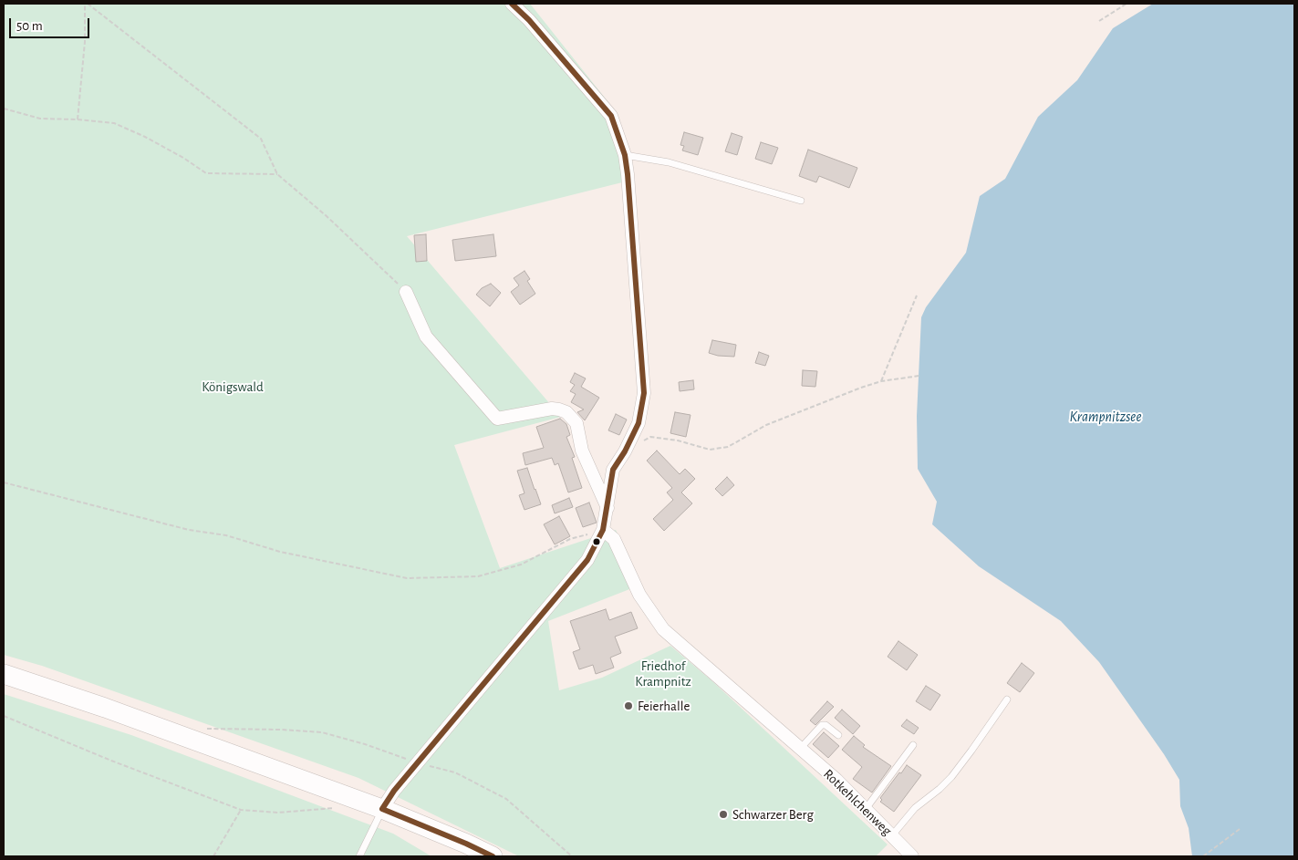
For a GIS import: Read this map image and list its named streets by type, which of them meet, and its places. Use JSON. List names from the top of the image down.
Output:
{
  "streets": {
    "street": ["Rotkehlchenweg"]
  },
  "water": ["Krampnitzsee"],
  "parks": ["Königswald", "Friedhof Krampnitz"],
  "places": ["Feierhalle", "Schwarzer Berg"],
  "scale_bar": "50 m"
}
